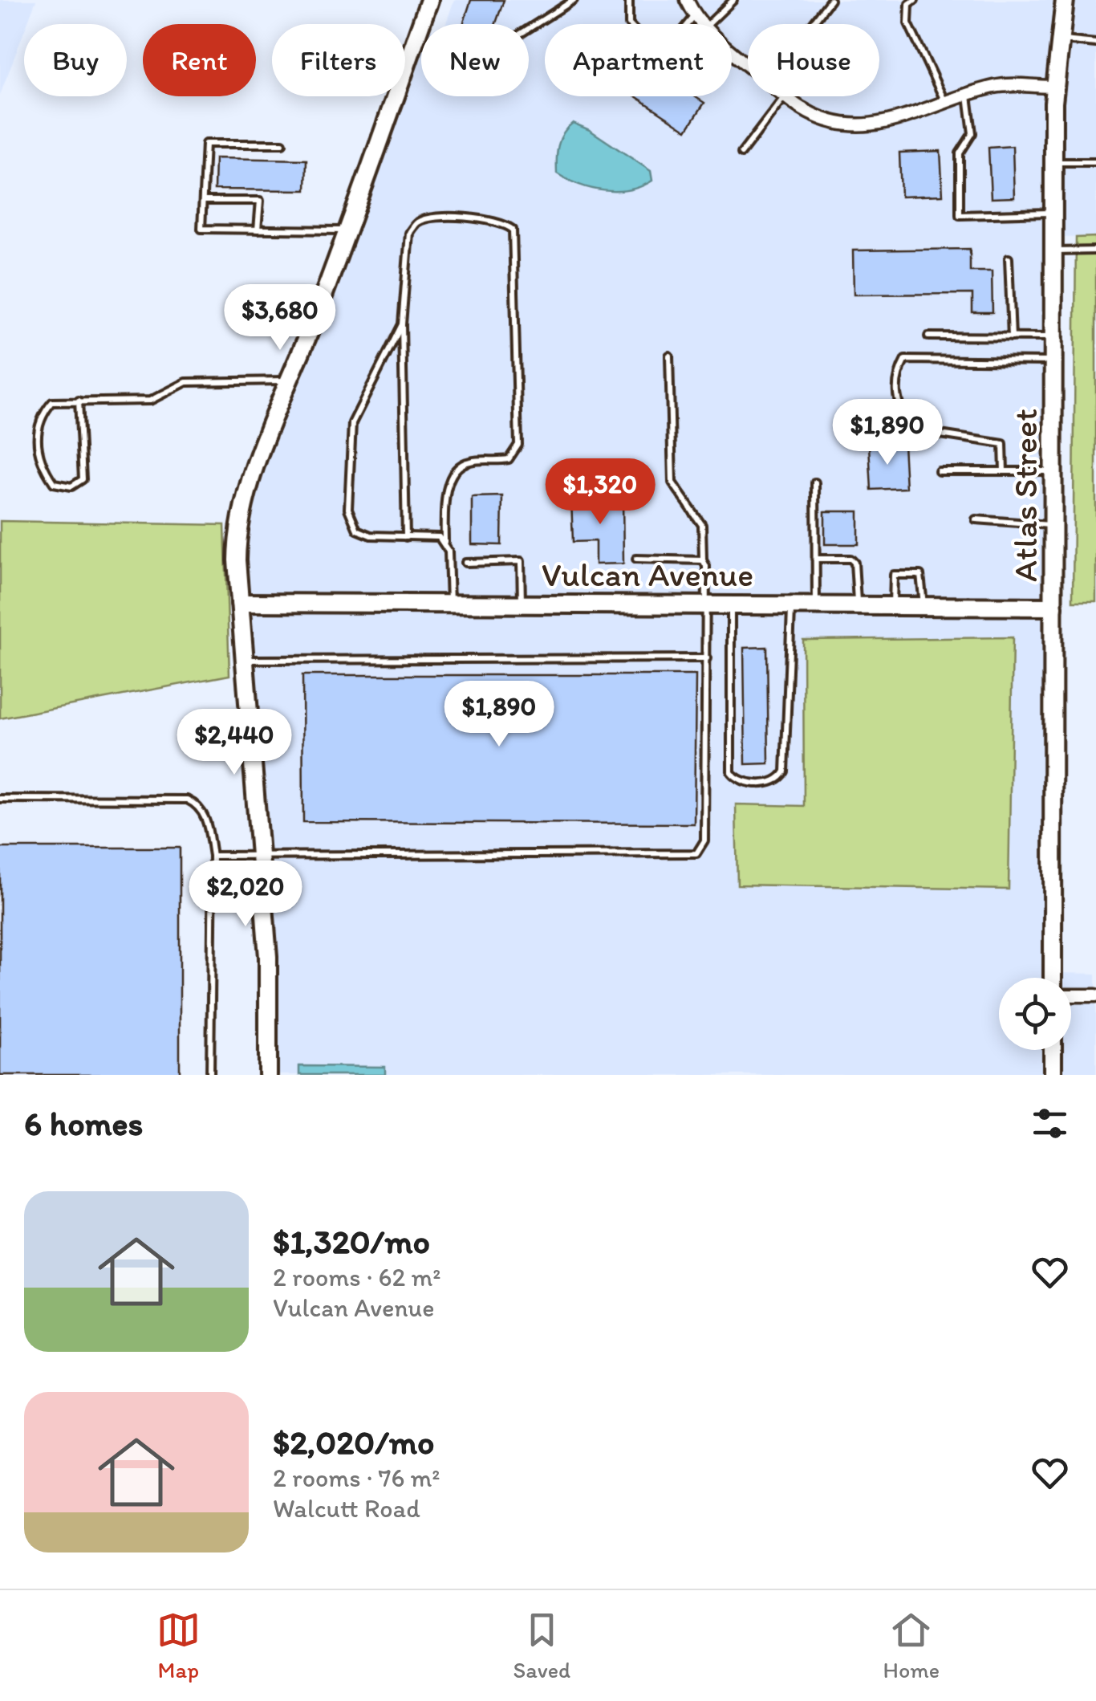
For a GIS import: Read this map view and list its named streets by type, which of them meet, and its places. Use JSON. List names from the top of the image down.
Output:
{
  "streets": {
    "street": ["Atlas Street", "Vulcan Avenue"]
  },
  "crossings": [
    ["Atlas Street", "Vulcan Avenue"]
  ],
  "page": {
    "chip": [
      "Buy",
      "Rent",
      "Filters",
      "New",
      "Apartment",
      "House"
    ],
    "price": [
      "$3,680",
      "$1,890",
      "$1,320",
      "$1,890",
      "$2,440",
      "$2,020"
    ],
    "heading": "6 homes",
    "list": [
      {
        "name": "$1,320/mo",
        "note": "2 rooms · 62 m² · Vulcan Avenue"
      },
      {
        "name": "$2,020/mo",
        "note": "2 rooms · 76 m² · Walcutt Road"
      }
    ],
    "tabs": ["Map", "Saved", "Home"]
  }
}
